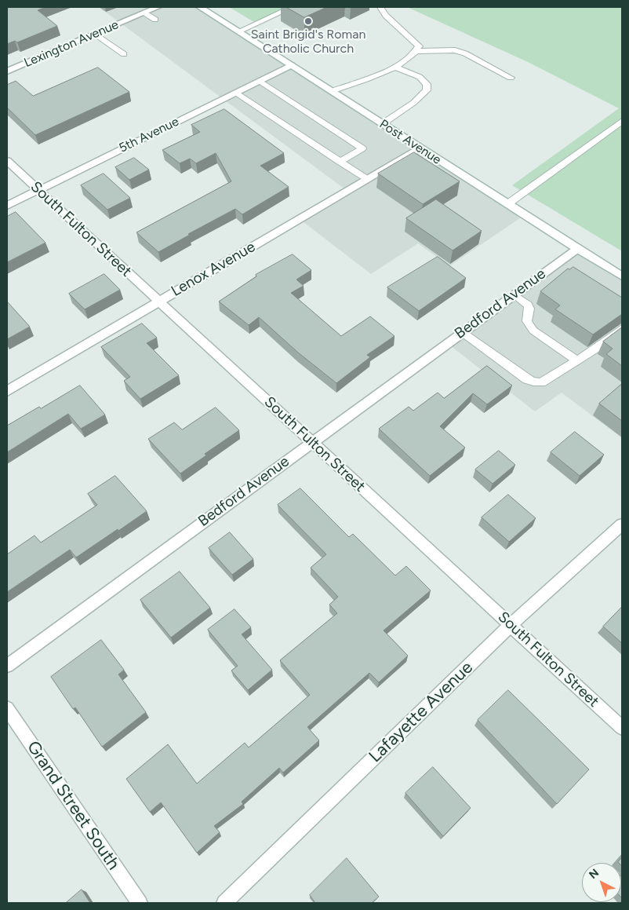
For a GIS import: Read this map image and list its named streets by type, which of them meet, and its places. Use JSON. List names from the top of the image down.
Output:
{
  "streets": {
    "street": [
      "Lexington Avenue",
      "5th Avenue",
      "Post Avenue",
      "South Fulton Street",
      "Lenox Avenue",
      "Bedford Avenue",
      "Lafayette Avenue",
      "Grand Street South"
    ]
  },
  "crossings": [
    ["5th Avenue", "Post Avenue"],
    ["5th Avenue", "South Fulton Street"],
    ["Post Avenue", "Lenox Avenue"],
    ["Post Avenue", "Bedford Avenue"],
    ["South Fulton Street", "Lenox Avenue"],
    ["South Fulton Street", "Bedford Avenue"],
    ["South Fulton Street", "Lafayette Avenue"]
  ],
  "places": ["Saint Brigid's Roman Catholic Church"],
  "north": "top left"
}
